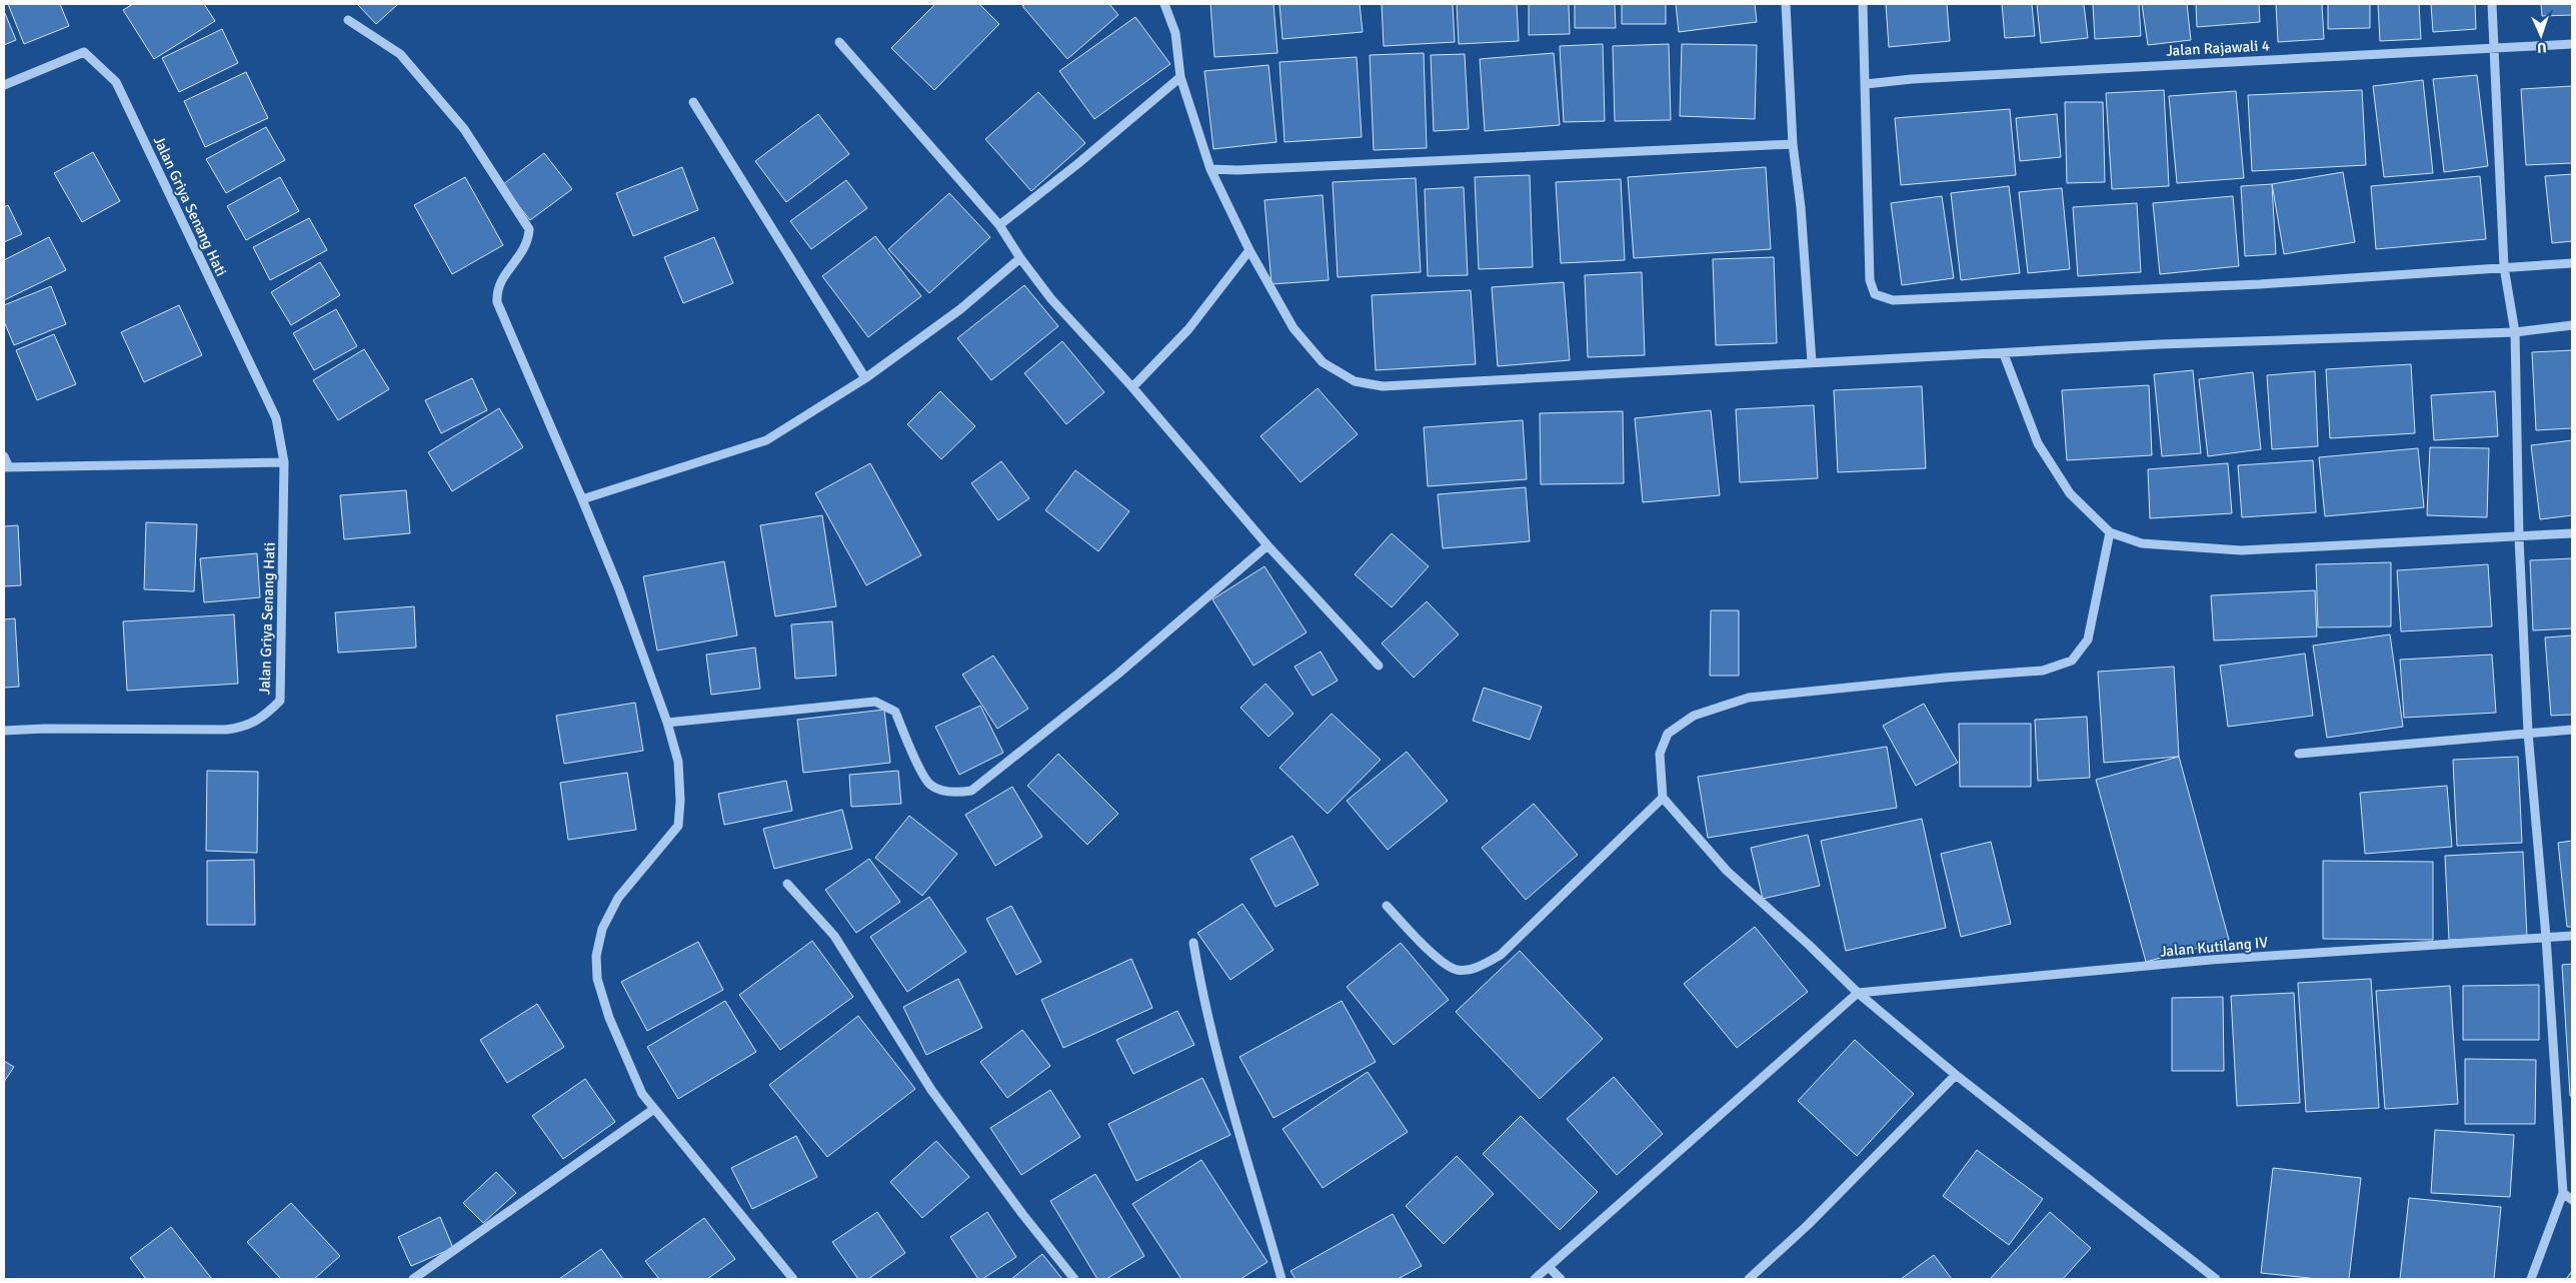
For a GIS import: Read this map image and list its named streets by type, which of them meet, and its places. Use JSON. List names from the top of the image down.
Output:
{
  "streets": {
    "street": ["Jalan Rajawali 4", "Jalan Griya Senang Hati", "Jalan Kutilang IV"]
  },
  "north": "bottom"
}
